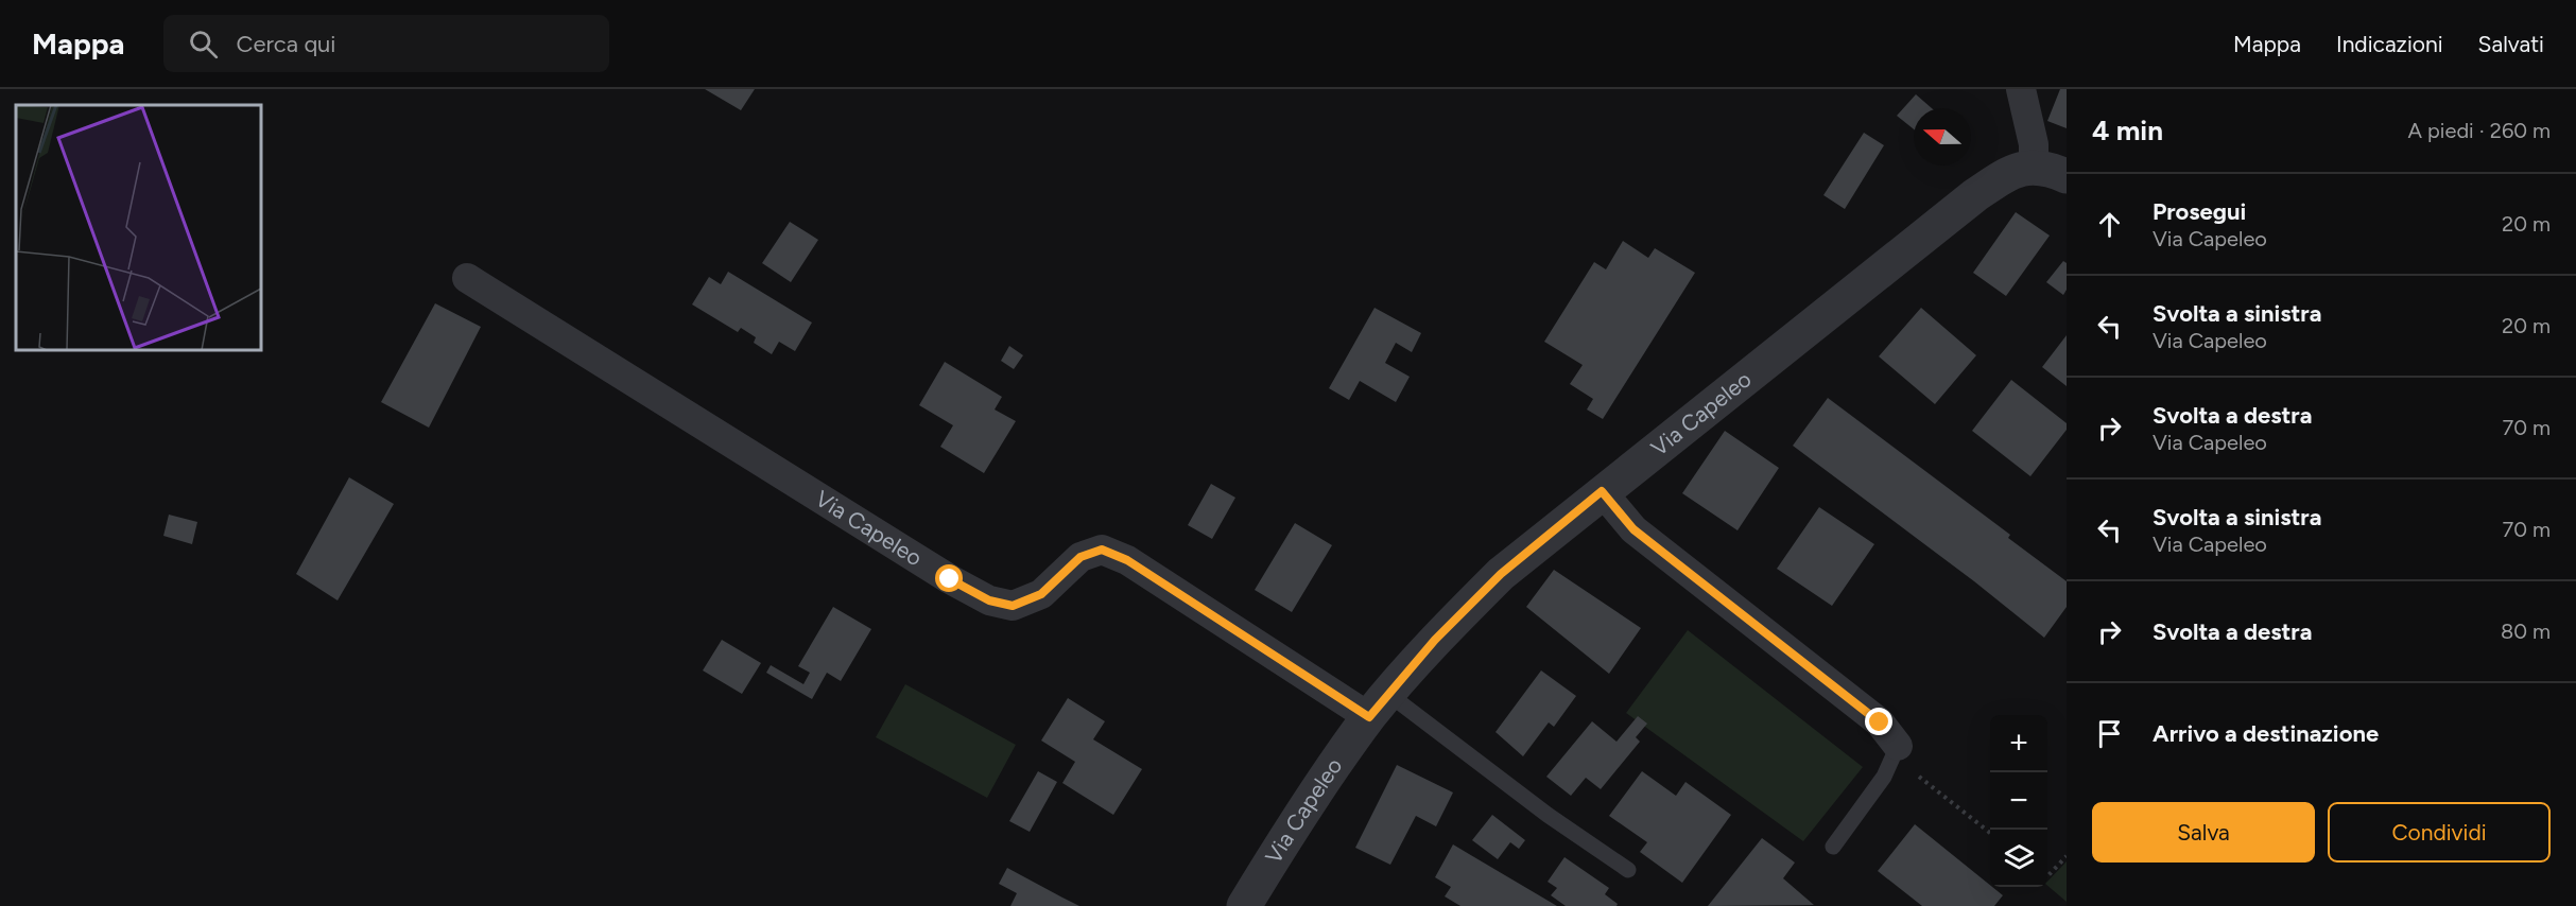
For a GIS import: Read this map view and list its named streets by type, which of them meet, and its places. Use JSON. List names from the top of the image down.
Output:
{
  "streets": {
    "street": ["Via Capeleo"]
  },
  "north": "left",
  "page": {
    "header": "Mappa",
    "search": "Cerca qui",
    "nav": ["Mappa", "Indicazioni", "Salvati"],
    "heading": ["4 min", "A piedi · 260 m"],
    "list": [
      ["Prosegui", "Via Capeleo", "20 m"],
      ["Svolta a sinistra", "Via Capeleo", "20 m"],
      ["Svolta a destra", "Via Capeleo", "70 m"],
      ["Svolta a sinistra", "Via Capeleo", "70 m"],
      ["Svolta a destra", "80 m"],
      "Arrivo a destinazione"
    ],
    "map_buttons": ["+", "−"],
    "buttons": ["Salva", "Condividi"]
  }
}
